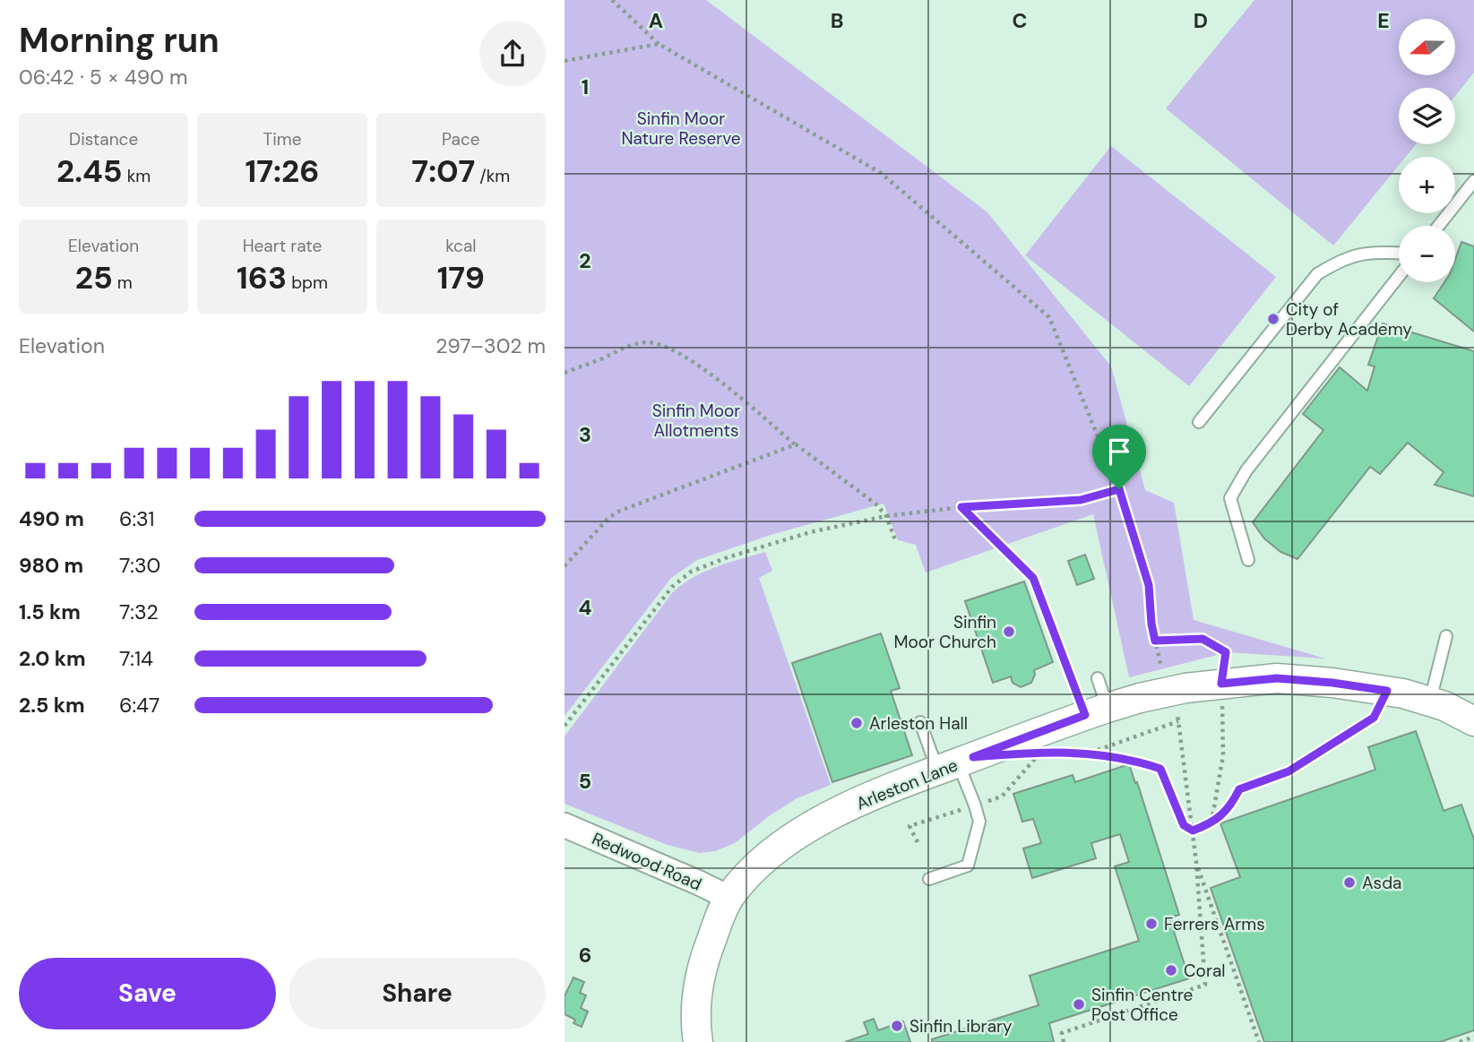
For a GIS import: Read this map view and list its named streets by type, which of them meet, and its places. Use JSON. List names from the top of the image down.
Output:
{
  "streets": {
    "street": ["Arleston Lane", "Redwood Road"]
  },
  "crossings": [
    ["Arleston Lane", "Redwood Road"]
  ],
  "parks": ["Sinfin Moor Nature Reserve", "Sinfin Moor Allotments"],
  "places": [
    "City of Derby Academy",
    "Sinfin Moor Church",
    "Arleston Hall",
    "Asda",
    "Ferrers Arms",
    "Coral",
    "Sinfin Centre Post Office",
    "Sinfin Library"
  ],
  "north": "left",
  "page": {
    "heading": ["Morning run", "06:42 · 5 × 490 m"],
    "map_buttons": ["+", "−"],
    "stats": [
      ["Distance", "2.45 km"],
      ["Time", "17:26"],
      ["Pace", "7:07 /km"],
      ["Elevation", "25 m"],
      ["Heart rate", "163 bpm"],
      ["kcal", "179"]
    ],
    "chart": ["Elevation", "297–302 m"],
    "list": [
      {
        "name": "490 m",
        "note": "6:31"
      },
      {
        "name": "980 m",
        "note": "7:30"
      },
      {
        "name": "1.5 km",
        "note": "7:32"
      },
      {
        "name": "2.0 km",
        "note": "7:14"
      },
      {
        "name": "2.5 km",
        "note": "6:47"
      }
    ],
    "buttons": ["Save", "Share"]
  },
  "grid": {
    "columns": [
      "A",
      "B",
      "C",
      "D",
      "E"
    ],
    "rows": [
      "1",
      "2",
      "3",
      "4",
      "5",
      "6"
    ]
  }
}
